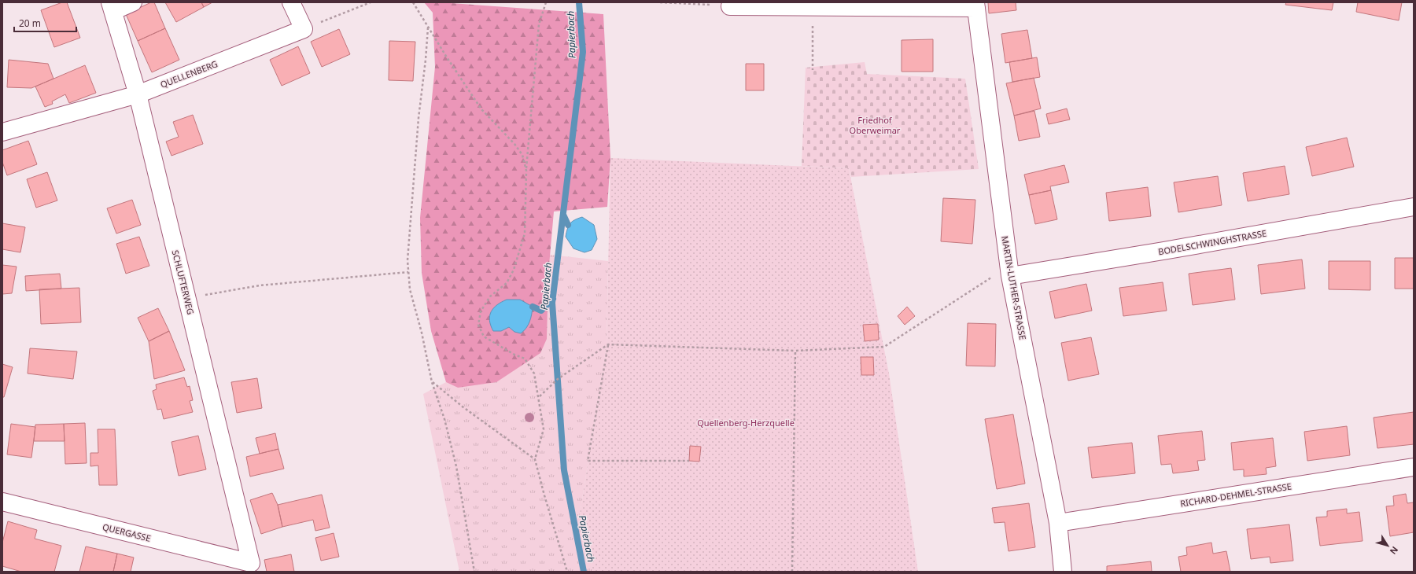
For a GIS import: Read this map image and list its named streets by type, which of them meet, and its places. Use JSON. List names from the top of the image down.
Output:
{
  "streets": {
    "street": [
      "QUELLENBERG",
      "BODELSCHWINGHSTRASSE",
      "SCHLUFTERWEG",
      "MARTIN-LUTHER-STRASSE",
      "RICHARD-DEHMEL-STRASSE",
      "QUERGASSE"
    ]
  },
  "crossings": [
    ["QUELLENBERG", "SCHLUFTERWEG"],
    ["BODELSCHWINGHSTRASSE", "MARTIN-LUTHER-STRASSE"],
    ["SCHLUFTERWEG", "QUERGASSE"],
    ["MARTIN-LUTHER-STRASSE", "RICHARD-DEHMEL-STRASSE"]
  ],
  "water": ["Papierbach"],
  "parks": ["Friedhof Oberweimar", "Quellenberg-Herzquelle"],
  "scale_bar": "20 m",
  "north": "bottom right"
}
